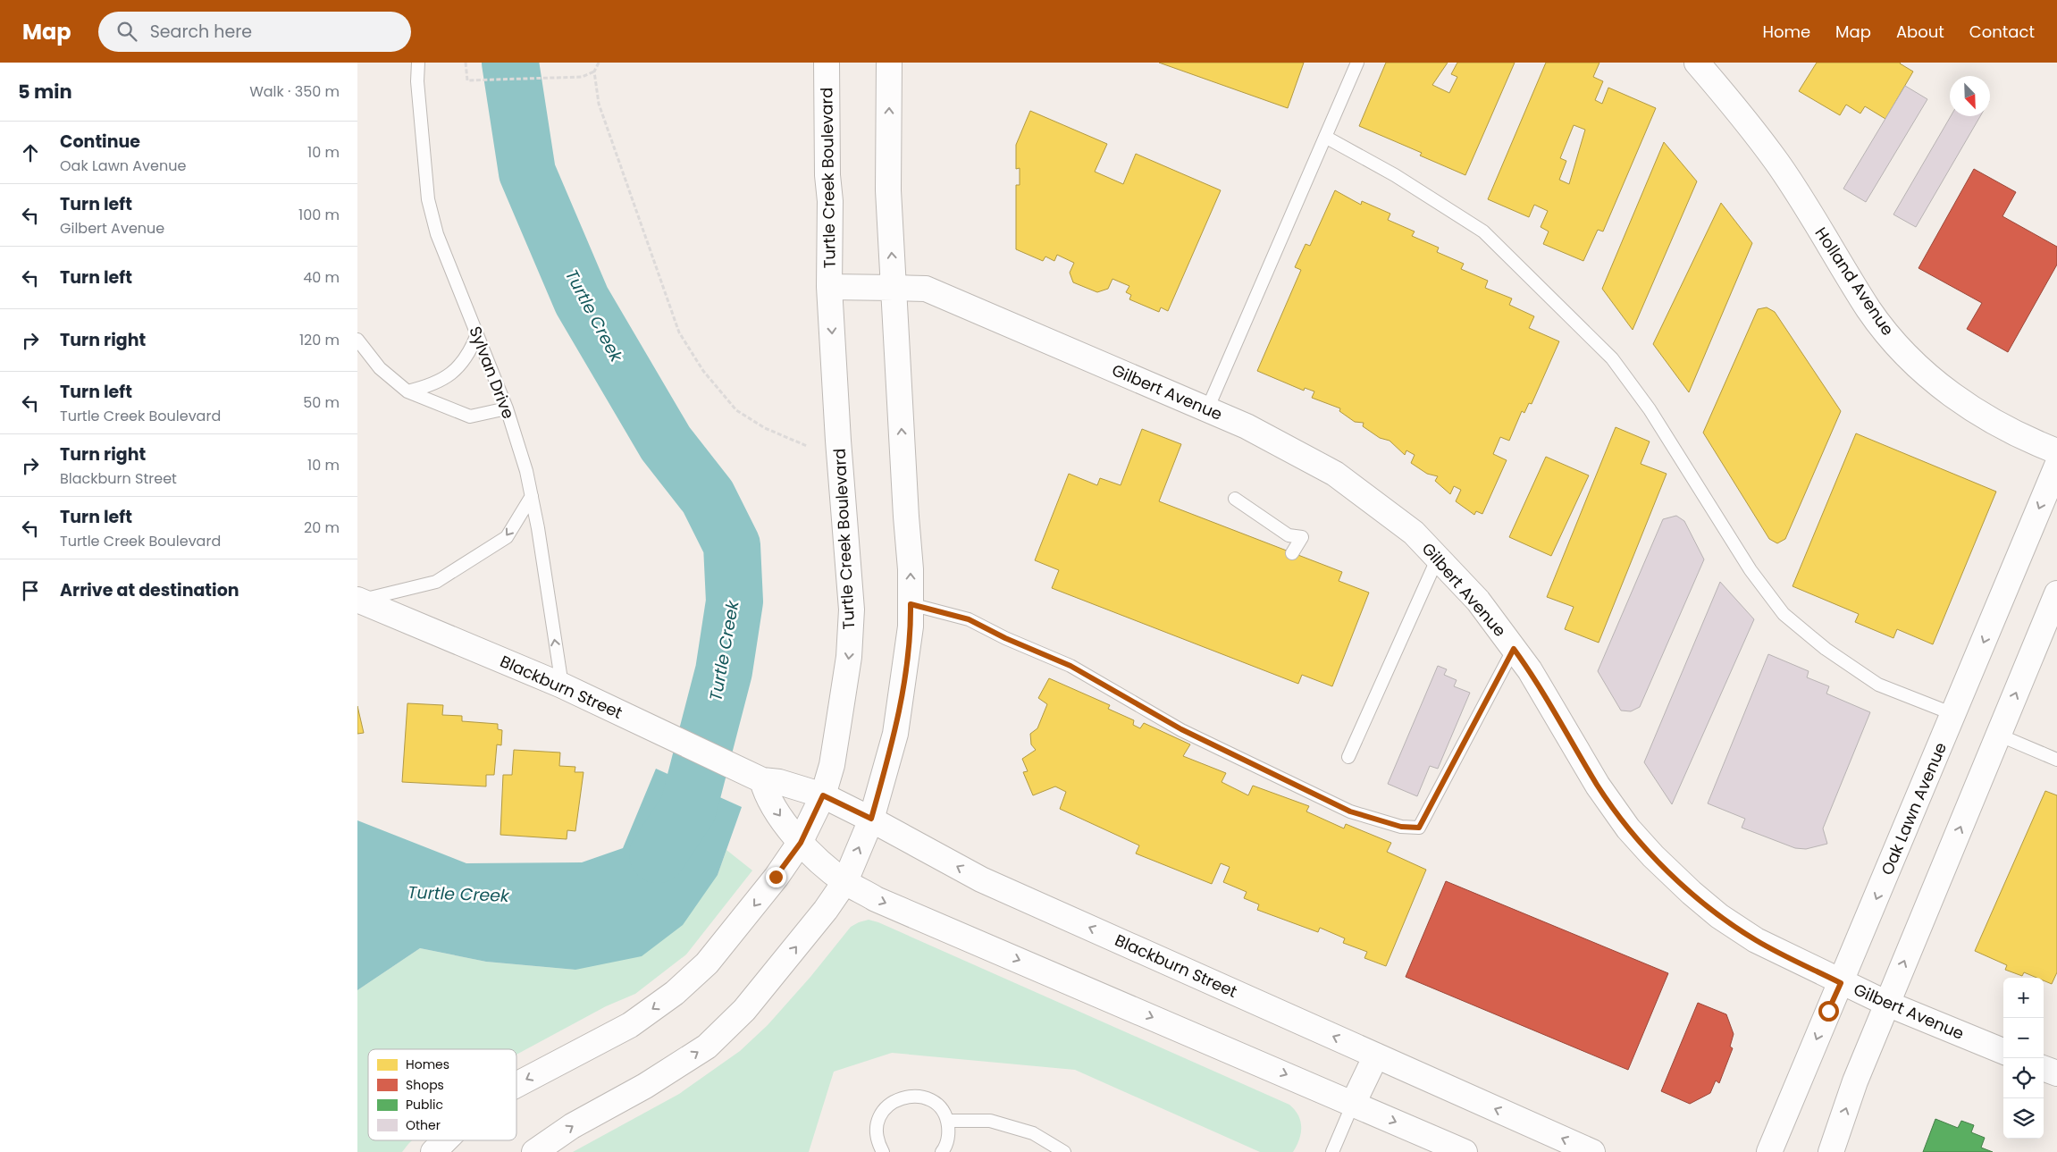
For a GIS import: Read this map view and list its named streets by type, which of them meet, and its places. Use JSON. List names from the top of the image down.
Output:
{
  "streets": {
    "street": [
      "Turtle Creek Boulevard",
      "Holland Avenue",
      "Gilbert Avenue",
      "Blackburn Street",
      "Oak Lawn Avenue"
    ],
    "lane": ["Sylvan Drive"]
  },
  "crossings": [
    ["Turtle Creek Boulevard", "Gilbert Avenue"],
    ["Turtle Creek Boulevard", "Blackburn Street"],
    ["Sylvan Drive", "Blackburn Street"],
    ["Gilbert Avenue", "Oak Lawn Avenue"]
  ],
  "water": ["Turtle Creek"],
  "legend": [
    "Homes",
    "Shops",
    "Public",
    "Other"
  ],
  "north": "bottom right",
  "page": {
    "header": "Map",
    "search": "Search here",
    "nav": [
      "Home",
      "Map",
      "About",
      "Contact"
    ],
    "heading": ["5 min", "Walk · 350 m"],
    "list": [
      ["Continue", "Oak Lawn Avenue", "10 m"],
      ["Turn left", "Gilbert Avenue", "100 m"],
      ["Turn left", "40 m"],
      ["Turn right", "120 m"],
      ["Turn left", "Turtle Creek Boulevard", "50 m"],
      ["Turn right", "Blackburn Street", "10 m"],
      ["Turn left", "Turtle Creek Boulevard", "20 m"],
      "Arrive at destination"
    ],
    "map_buttons": ["+", "−"]
  }
}
